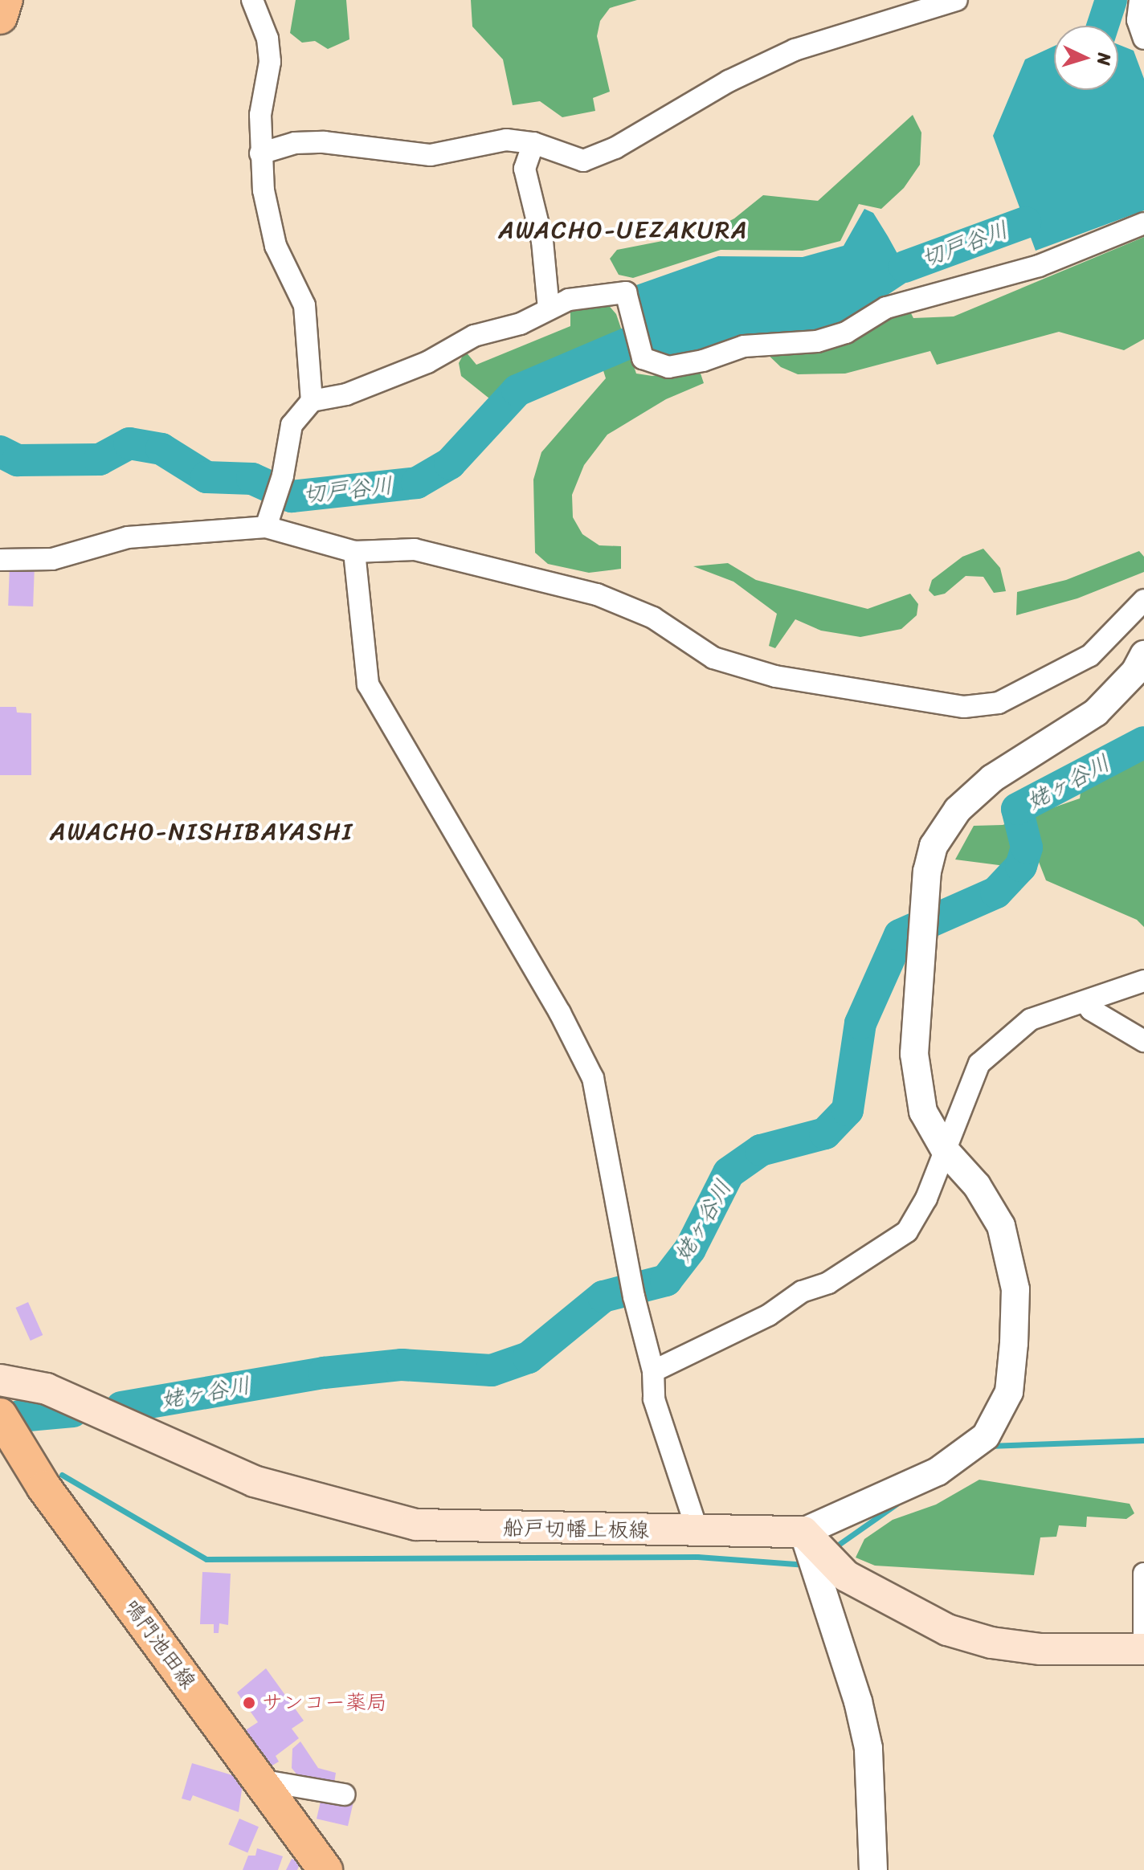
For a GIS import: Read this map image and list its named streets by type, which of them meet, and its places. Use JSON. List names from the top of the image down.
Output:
{
  "streets": {
    "main road": ["船戸切幡上板線", "鳴門池田線"]
  },
  "districts": ["AWACHO-UEZAKURA", "AWACHO-NISHIBAYASHI"],
  "water": ["切戸谷川", "姥ヶ谷川"],
  "places": ["サンコー薬局"],
  "north": "right"
}
